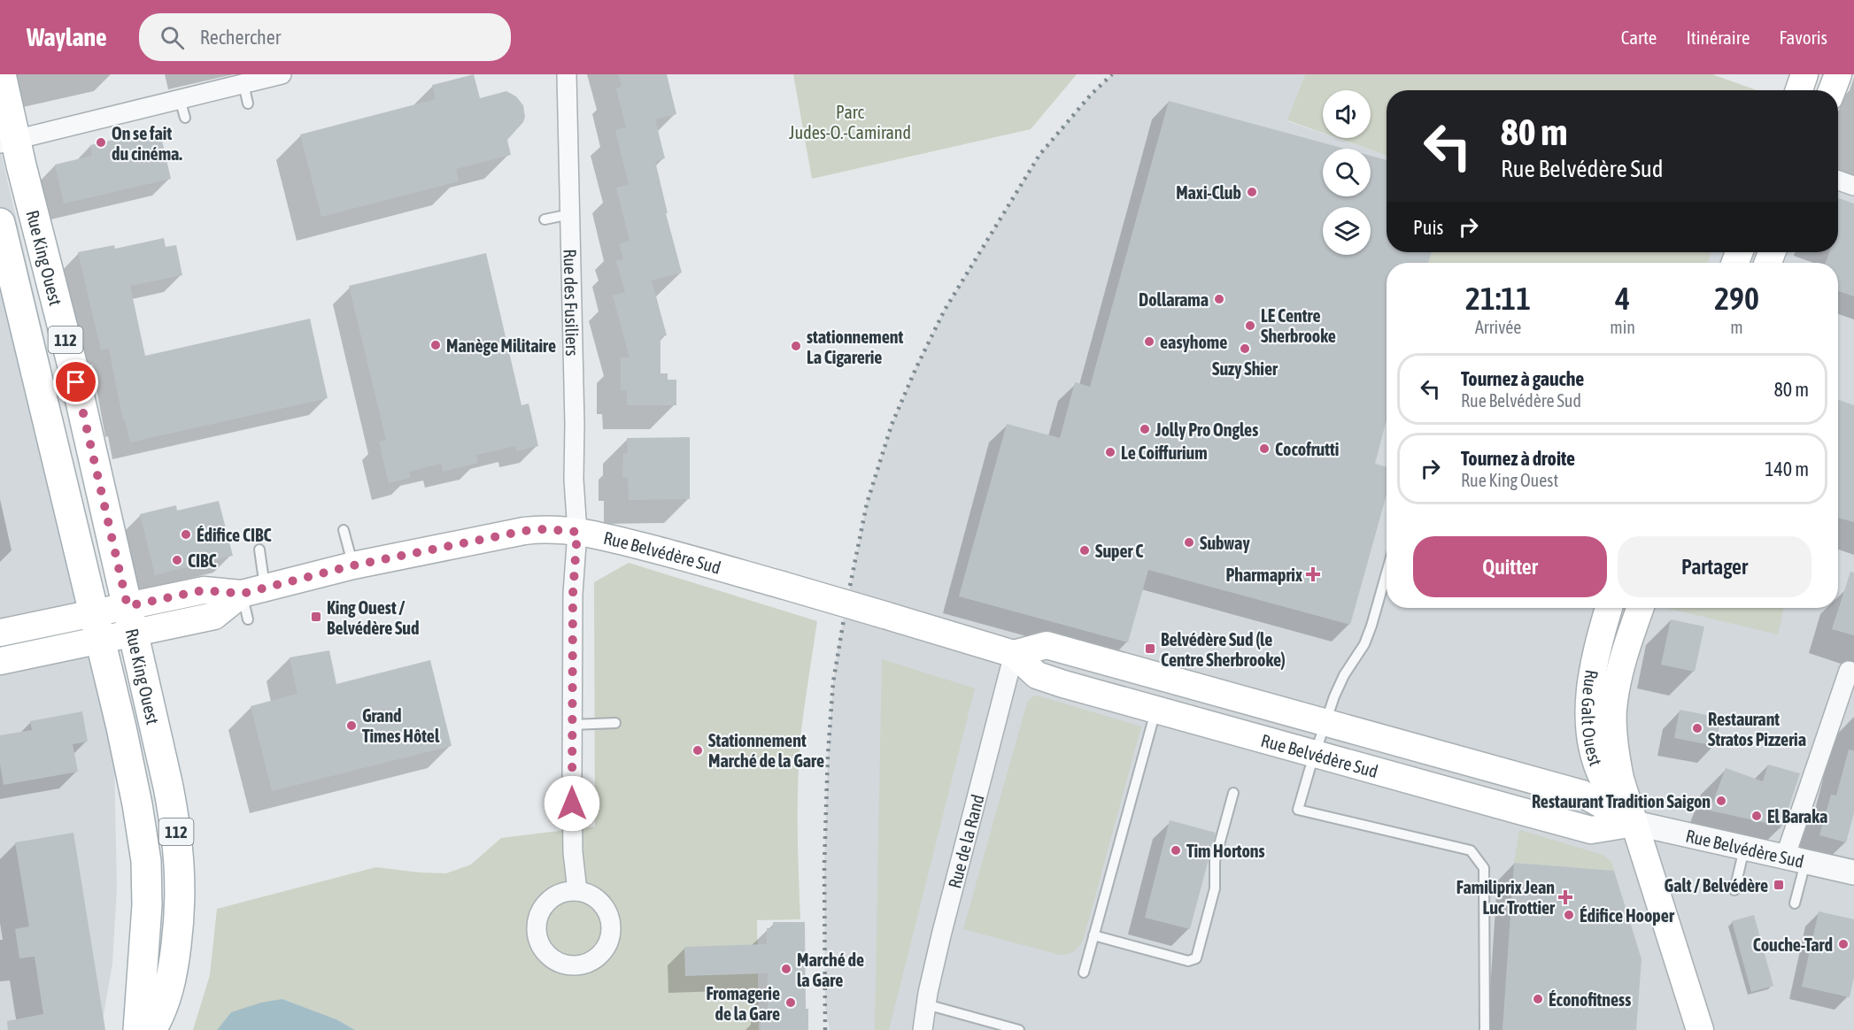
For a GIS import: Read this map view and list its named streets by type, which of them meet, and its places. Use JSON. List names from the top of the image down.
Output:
{
  "streets": {
    "main road": [
      "Rue King Ouest",
      "112",
      "Rue Belvédère Sud",
      "Rue Galt Ouest"
    ],
    "street": ["Rue des Fusiliers", "Rue de la Rand"]
  },
  "crossings": [
    ["Rue King Ouest", "Rue Belvédère Sud"],
    ["Rue des Fusiliers", "Rue Belvédère Sud"],
    ["Rue Belvédère Sud", "Rue Galt Ouest"],
    ["Rue Belvédère Sud", "Rue de la Rand"]
  ],
  "parks": ["Parc Judes-O.-Camirand"],
  "places": {
    "other": [
      "On se fait du cinéma.",
      "Maxi-Club",
      "Dollarama",
      "LE Centre Sherbrooke",
      "easyhome",
      "Manège Militaire",
      "stationnement La Cigarerie",
      "Suzy Shier",
      "Jolly Pro Ongles",
      "Cocofrutti",
      "Le Coiffurium",
      "Édifice CIBC",
      "Subway",
      "Super C",
      "CIBC",
      "Grand Times Hôtel",
      "Restaurant Stratos Pizzeria",
      "Stationnement Marché de la Gare",
      "Restaurant Tradition Saigon",
      "El Baraka",
      "Tim Hortons",
      "Édifice Hooper",
      "Couche-Tard",
      "Marché de la Gare",
      "Éconofitness",
      "Fromagerie de la Gare"
    ],
    "health": ["Pharmaprix", "Familiprix Jean Luc Trottier"],
    "transit": ["King Ouest / Belvédère Sud", "Belvédère Sud (le Centre Sherbrooke)", "Galt / Belvédère"]
  },
  "page": {
    "header": "Waylane",
    "search": "Rechercher",
    "nav": ["Carte", "Itinéraire", "Favoris"],
    "turn": ["80 m", "Rue Belvédère Sud"],
    "then": "Puis",
    "eta": [
      "21:11",
      "Arrivée",
      "4",
      "min",
      "290",
      "m"
    ],
    "list": [
      {
        "name": "Tournez à gauche",
        "note": "Rue Belvédère Sud",
        "value": "80 m"
      },
      {
        "name": "Tournez à droite",
        "note": "Rue King Ouest",
        "value": "140 m"
      }
    ],
    "buttons": ["Quitter", "Partager"]
  }
}
